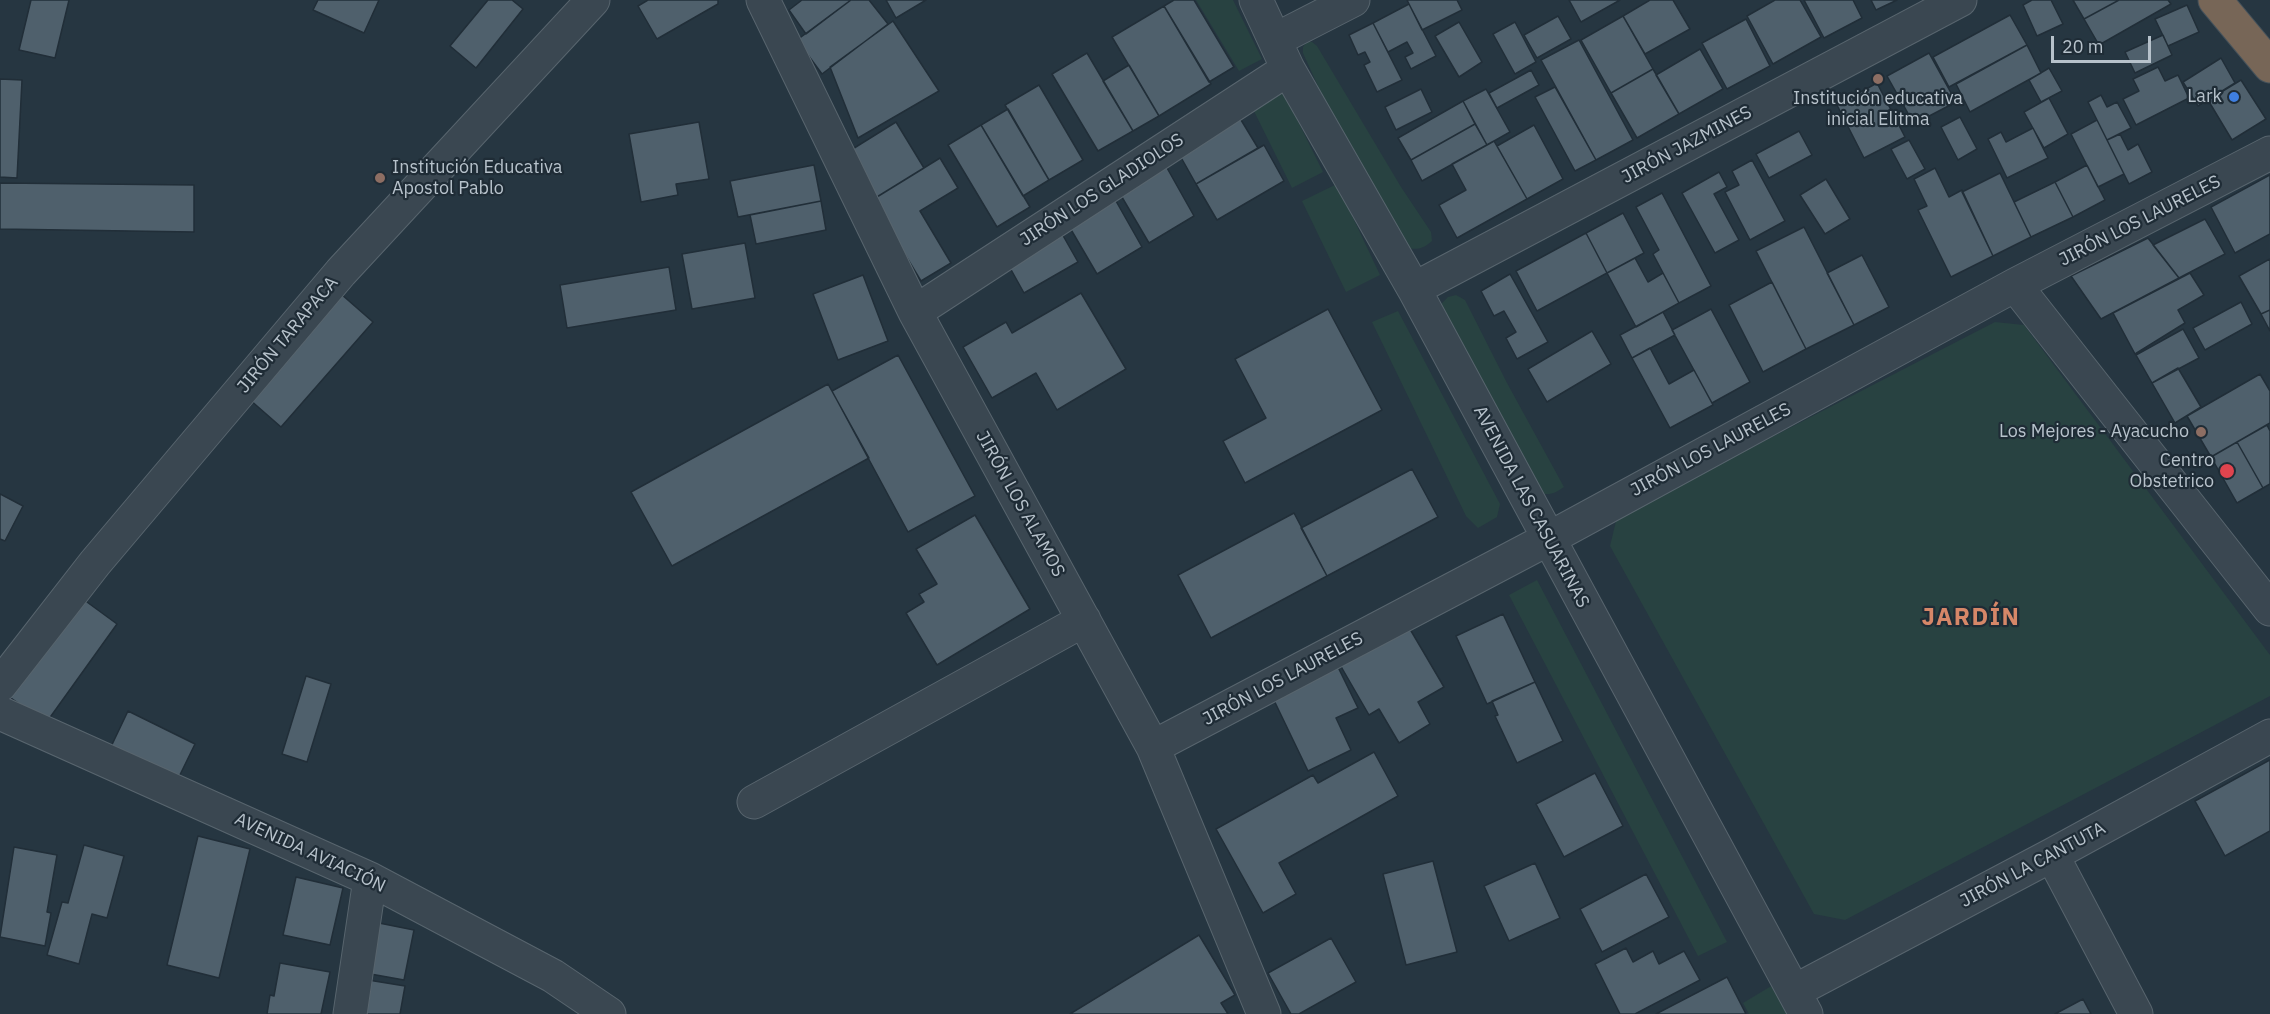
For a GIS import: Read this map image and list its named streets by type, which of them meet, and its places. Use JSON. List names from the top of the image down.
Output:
{
  "streets": {
    "street": [
      "JIRÓN JAZMINES",
      "JIRÓN LOS GLADIOLOS",
      "JIRÓN LOS LAURELES",
      "JIRÓN TARAPACA",
      "JIRÓN LOS ALAMOS",
      "AVENIDA LAS CASUARINAS",
      "AVENIDA AVIACIÓN",
      "JIRÓN LA CANTUTA"
    ]
  },
  "crossings": [
    ["JIRÓN JAZMINES", "AVENIDA LAS CASUARINAS"],
    ["JIRÓN LOS GLADIOLOS", "JIRÓN LOS ALAMOS"],
    ["JIRÓN LOS GLADIOLOS", "AVENIDA LAS CASUARINAS"],
    ["JIRÓN LOS LAURELES", "JIRÓN LOS ALAMOS"],
    ["JIRÓN LOS LAURELES", "AVENIDA LAS CASUARINAS"],
    ["AVENIDA LAS CASUARINAS", "JIRÓN LA CANTUTA"]
  ],
  "districts": ["JARDÍN"],
  "places": [
    "Institución educativa inicial Elitma",
    "Lark",
    "Institución Educativa Apostol Pablo",
    "Los Mejores - Ayacucho",
    "Centro Obstetrico"
  ],
  "scale_bar": "20 m"
}
